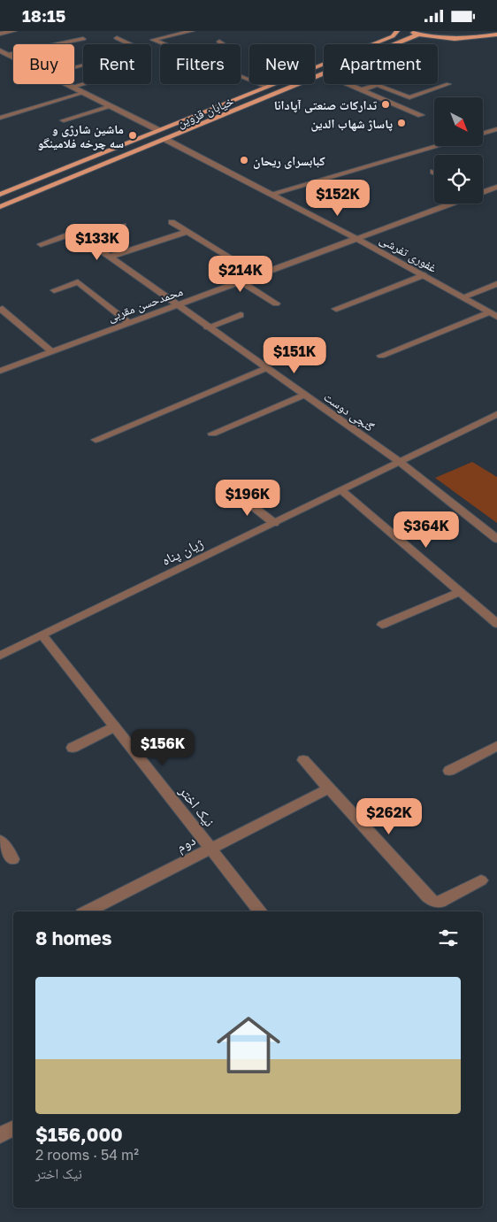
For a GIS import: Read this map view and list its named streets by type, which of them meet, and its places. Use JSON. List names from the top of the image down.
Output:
{
  "streets": {
    "main road": ["خیابان قزوین"],
    "street": [
      "غفوری تفرشی",
      "محمدحسن مقربی",
      "گنجی دوست",
      "ژیان پناه",
      "نیک اختر",
      "دوم"
    ]
  },
  "crossings": [
    ["خیابان قزوین", "غفوری تفرشی"],
    ["غفوری تفرشی", "محمدحسن مقربی"],
    ["محمدحسن مقربی", "گنجی دوست"],
    ["گنجی دوست", "ژیان پناه"],
    ["ژیان پناه", "نیک اختر"],
    ["نیک اختر", "دوم"]
  ],
  "places": [
    "تدارکات صنعتی آپادانا",
    "پاساژ شهاب الدین",
    "ماشین شارژی و سه چرخه فلامینگو",
    "کبابسرای ریحان"
  ],
  "north": "bottom right",
  "page": {
    "status": "18:15",
    "chip": [
      "Buy",
      "Rent",
      "Filters",
      "New",
      "Apartment"
    ],
    "price": [
      "$152K",
      "$133K",
      "$214K",
      "$151K",
      "$196K",
      "$364K",
      "$156K",
      "$262K"
    ],
    "heading": "8 homes",
    "list": [
      {
        "name": "$156,000",
        "note": "2 rooms · 54 m² · نیک اختر"
      }
    ]
  }
}
